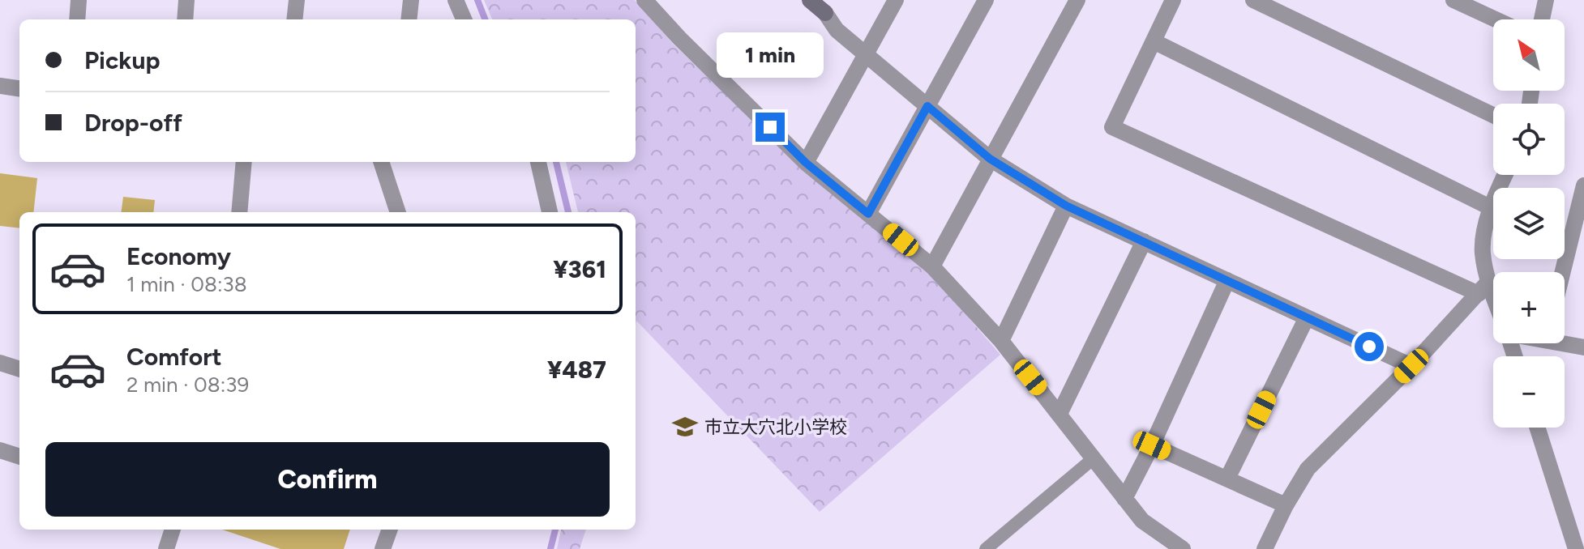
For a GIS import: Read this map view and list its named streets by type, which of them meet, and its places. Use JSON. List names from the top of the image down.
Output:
{
  "places": {
    "school or university": ["市立大穴北小学校"]
  },
  "north": "top left",
  "page": {
    "map_buttons": ["+", "−"],
    "banner": ["Pickup", "Drop-off"],
    "bubble": "1 min",
    "list": [
      {
        "name": "Economy",
        "note": "1 min · 08:38",
        "value": "¥361"
      },
      {
        "name": "Comfort",
        "note": "2 min · 08:39",
        "value": "¥487"
      }
    ],
    "buttons": "Confirm"
  }
}
